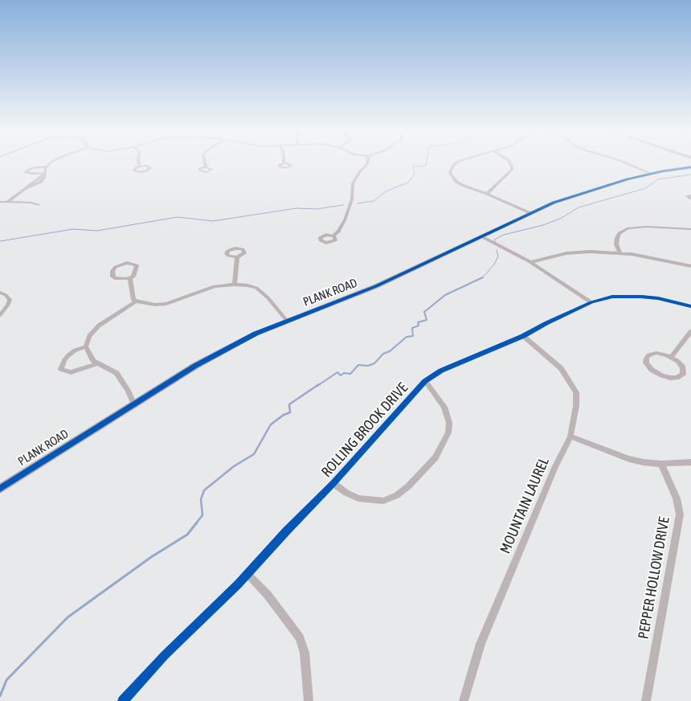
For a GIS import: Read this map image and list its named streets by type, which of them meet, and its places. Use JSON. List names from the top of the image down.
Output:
{
  "streets": {
    "street": [
      "PLANK ROAD",
      "ROLLING BROOK DRIVE",
      "MOUNTAIN LAUREL",
      "PEPPER HOLLOW DRIVE"
    ]
  },
  "crossings": [
    ["ROLLING BROOK DRIVE", "MOUNTAIN LAUREL"]
  ]
}
